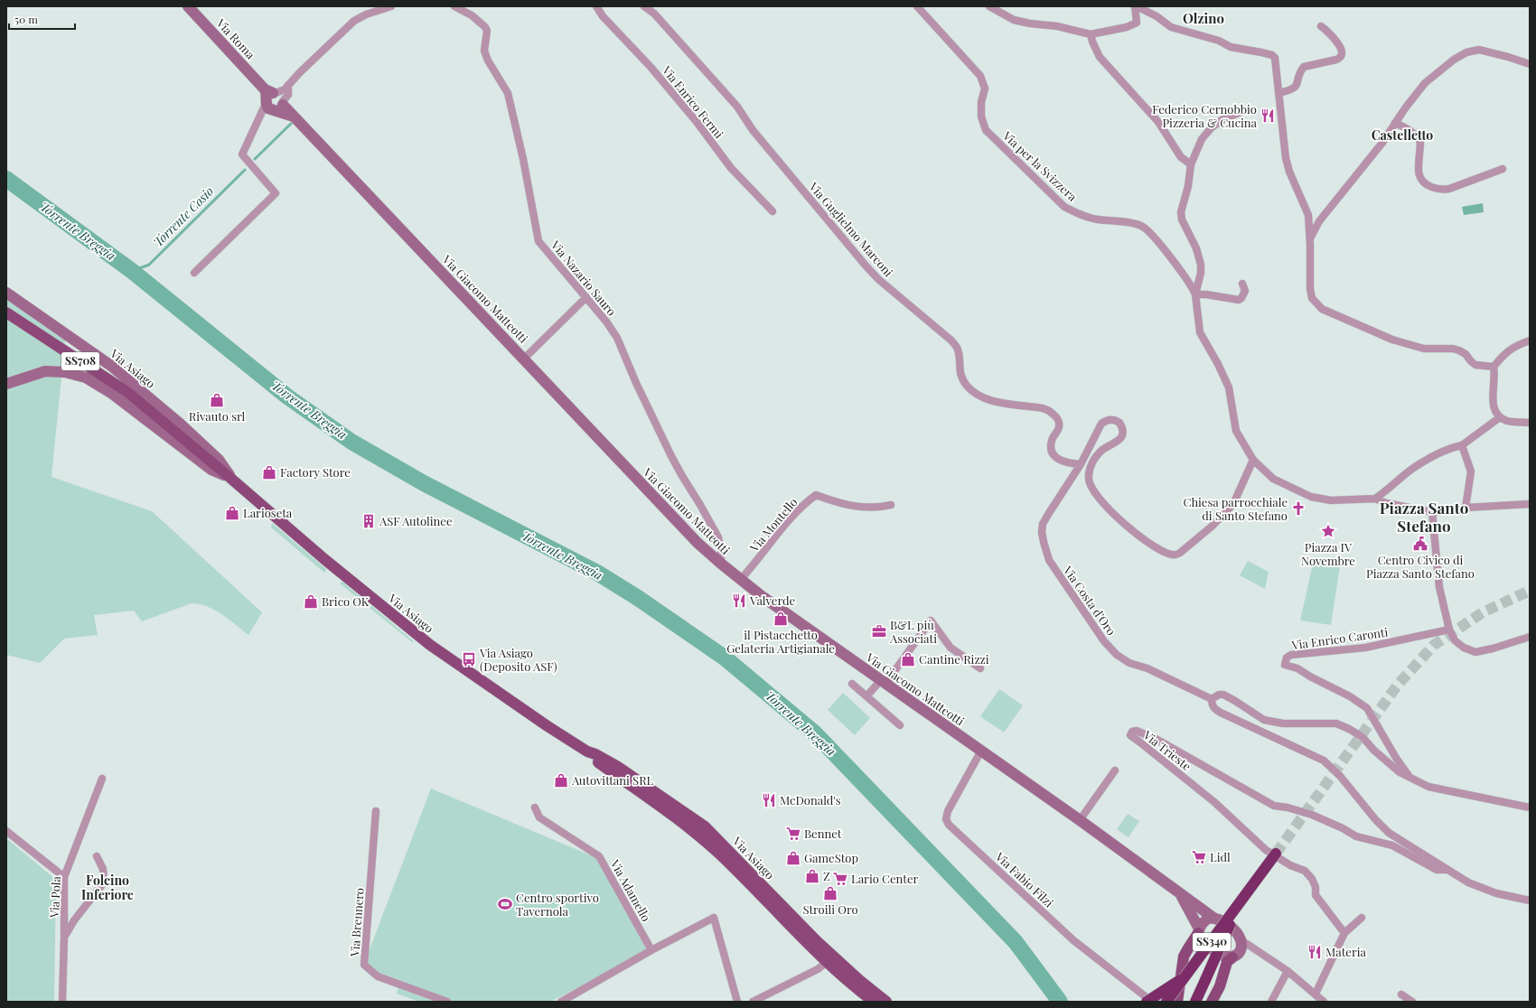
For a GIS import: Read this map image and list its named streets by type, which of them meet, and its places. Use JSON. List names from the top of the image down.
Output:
{
  "streets": {
    "highway": ["SS340"],
    "main road": ["SS708", "Via Asiago"],
    "street": [
      "Via Roma",
      "Via Enrico Fermi",
      "Via per la Svizzera",
      "Via Guglielmo Marconi",
      "Via Nazario Sauro",
      "Via Giacomo Matteotti",
      "Via Montello",
      "Via Costa d'Oro",
      "Via Enrico Caronti",
      "Via Trieste",
      "Via Fabio Filzi",
      "Via Adamello",
      "Via Pola",
      "Via Brennero"
    ]
  },
  "crossings": [
    ["Via Roma", "Via Giacomo Matteotti"],
    ["Via Guglielmo Marconi", "Via Costa d'Oro"],
    ["Via Nazario Sauro", "Via Giacomo Matteotti"],
    ["Via Giacomo Matteotti", "Via Montello"],
    ["Via Giacomo Matteotti", "Via Fabio Filzi"],
    ["SS708", "Via Asiago"]
  ],
  "districts": [
    "Olzino",
    "Castelletto",
    "Piazza Santo Stefano",
    "Folcino Inferiore"
  ],
  "water": ["Torrente Cosio", "Torrente Breggia"],
  "places": {
    "restaurant": [
      "Federico Cernobbio Pizzeria & Cucina",
      "Valverde",
      "McDonald's",
      "Materia"
    ],
    "shop": [
      "Rivauto srl",
      "Factory Store",
      "Larioseta",
      "Brico OK",
      "il Pistacchetto Gelateria Artigianale",
      "Cantine Rizzi",
      "Autovittani SRL",
      "GameStop",
      "Z",
      "Stroili Oro"
    ],
    "church": ["Chiesa parrocchiale di Santo Stefano"],
    "building": ["ASF Autolinee"],
    "place": ["Piazza IV Novembre"],
    "public building": ["Centro Civico di Piazza Santo Stefano"],
    "office": ["B&L più Associati"],
    "bus stop": ["Via Asiago (Deposito ASF)"],
    "supermarket": ["Bennet", "Lidl", "Lario Center"],
    "sports": ["Centro sportivo Tavernola"]
  },
  "scale_bar": "50 m"
}
